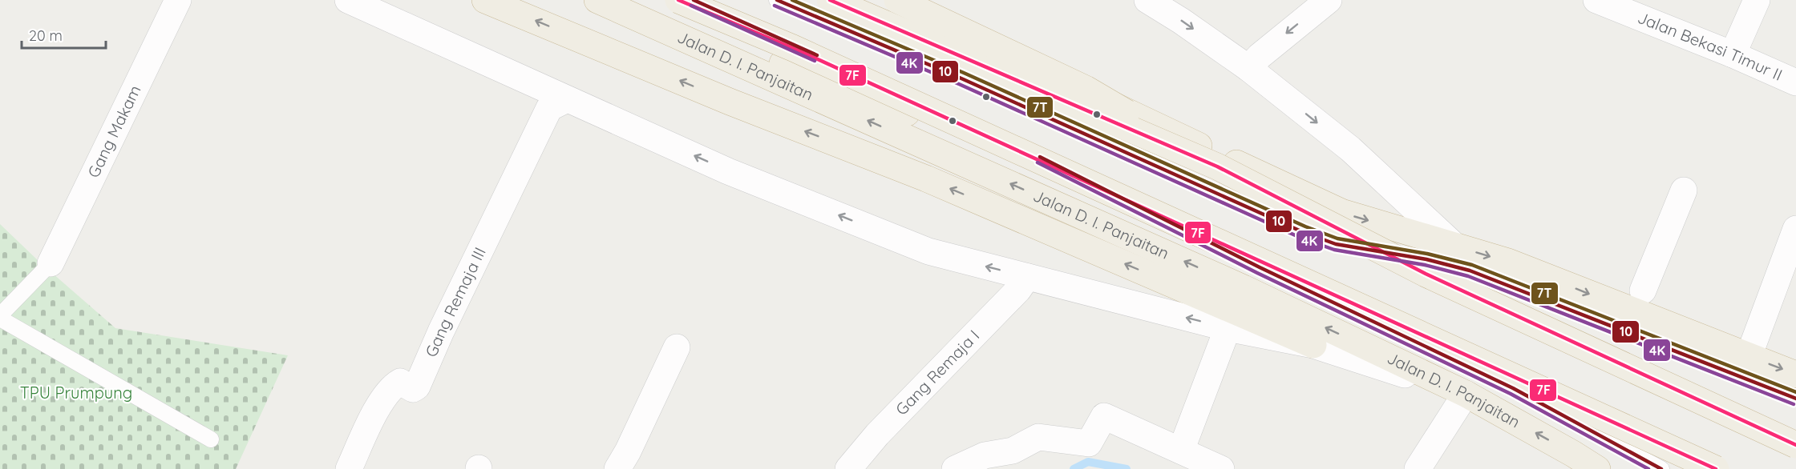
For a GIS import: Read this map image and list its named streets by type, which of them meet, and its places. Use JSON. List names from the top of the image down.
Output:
{
  "streets": {
    "highway": ["Jalan D. I. Panjaitan"],
    "street": [
      "Jalan Bekasi Timur II",
      "Gang Makam",
      "Gang Remaja III",
      "Gang Remaja I"
    ]
  },
  "parks": ["TPU Prumpung"],
  "lines": [
    "transit line 7F",
    "transit line 10",
    "transit line 7T",
    "transit line 4K"
  ],
  "scale_bar": "20 m"
}
